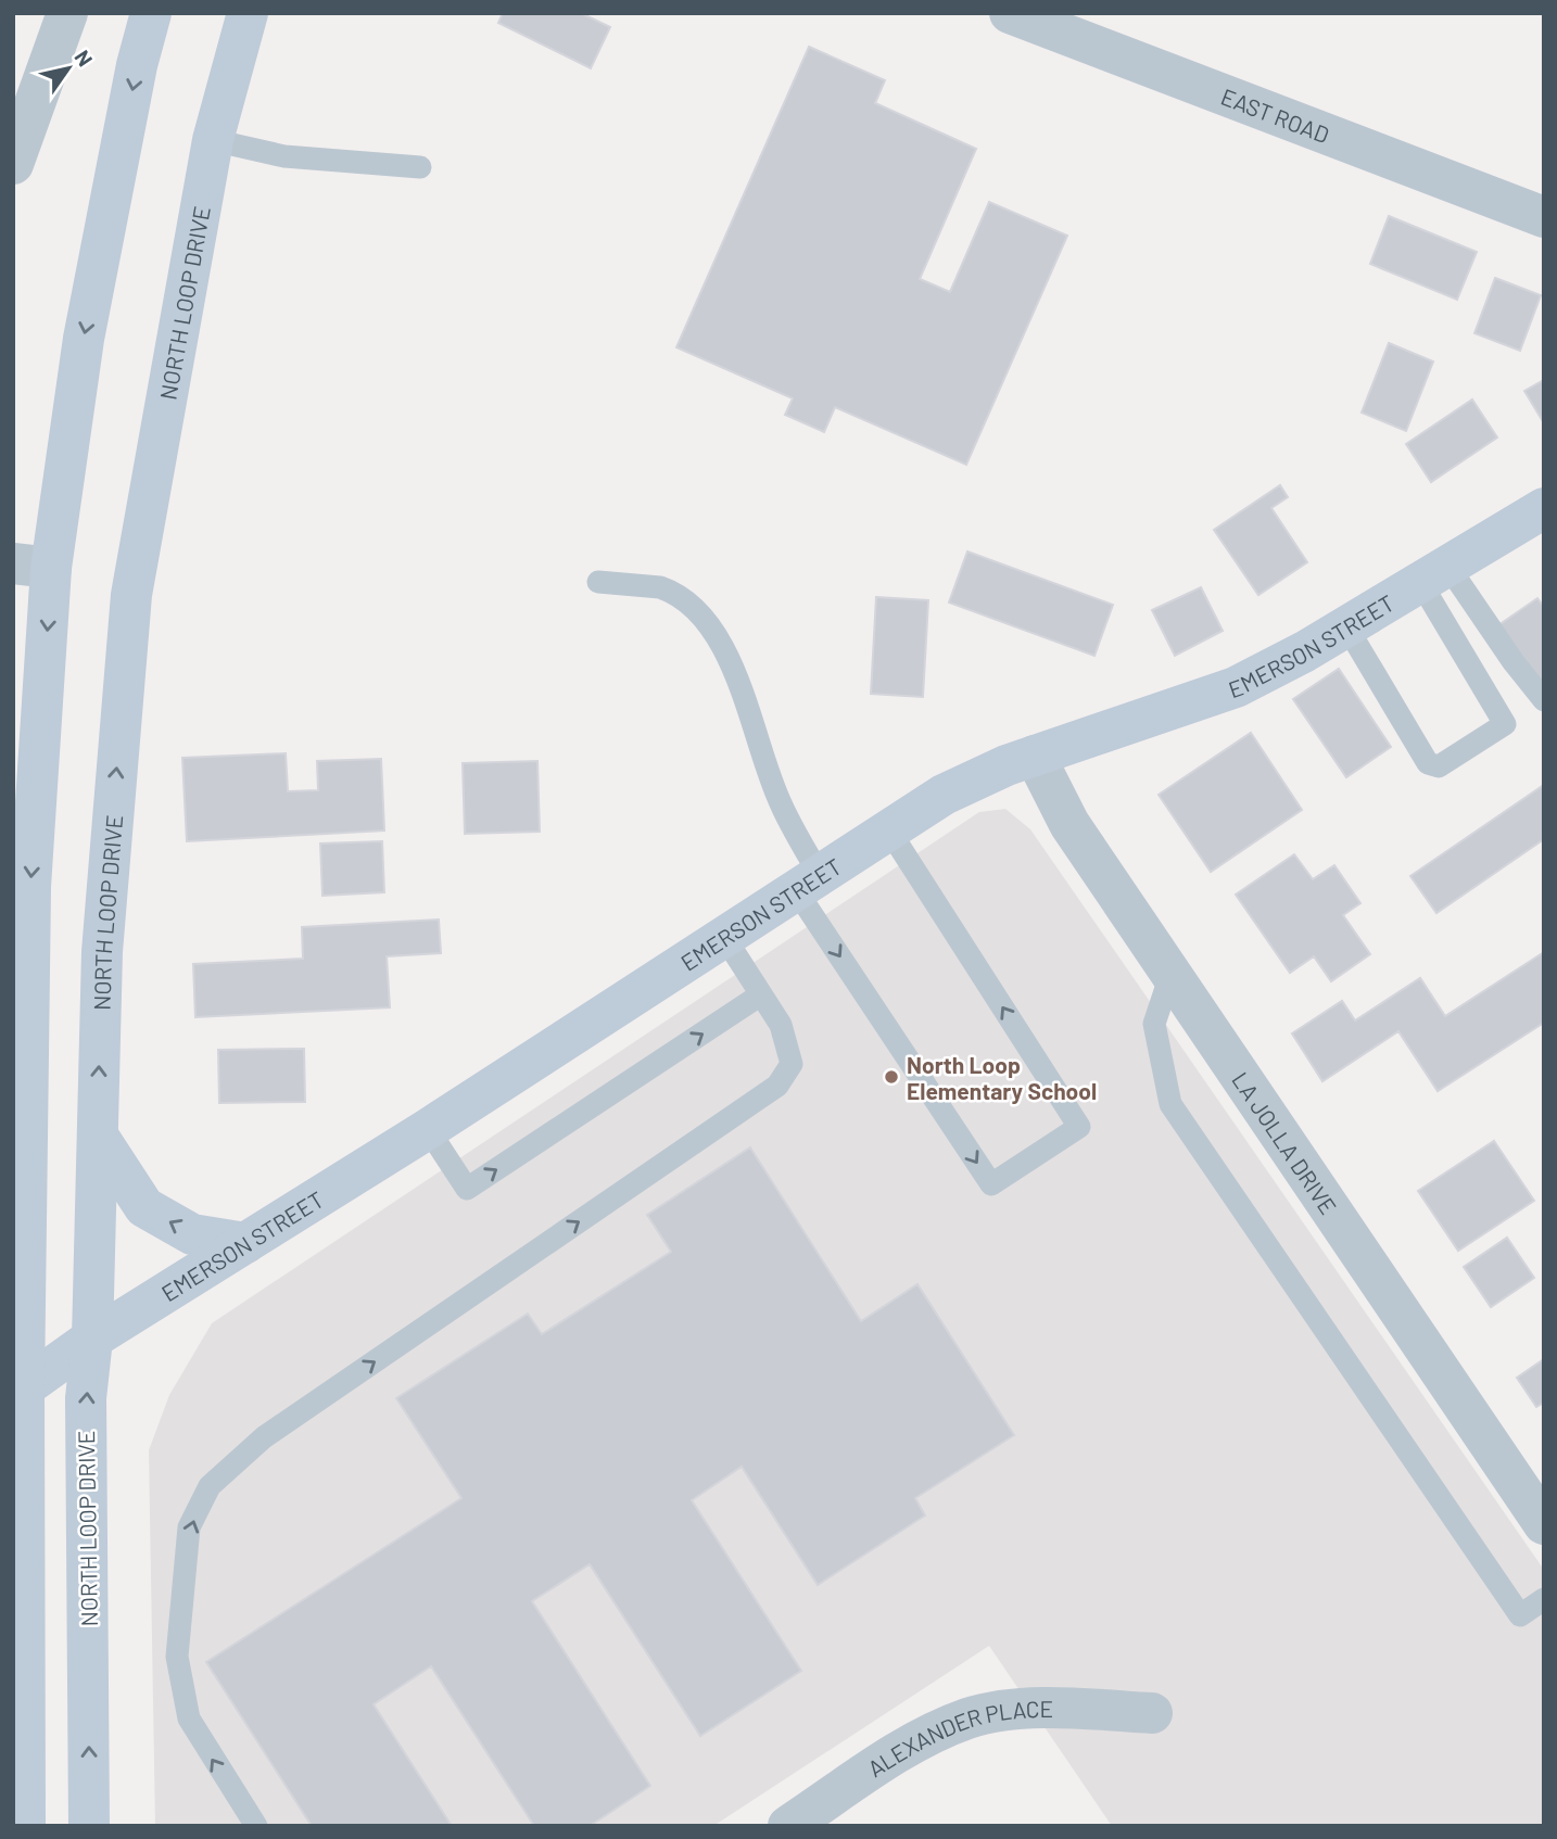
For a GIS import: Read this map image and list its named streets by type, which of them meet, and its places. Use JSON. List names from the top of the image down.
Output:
{
  "streets": {
    "main road": ["NORTH LOOP DRIVE", "EMERSON STREET"],
    "street": ["EAST ROAD", "LA JOLLA DRIVE", "ALEXANDER PLACE"]
  },
  "crossings": [
    ["NORTH LOOP DRIVE", "EMERSON STREET"],
    ["EMERSON STREET", "LA JOLLA DRIVE"]
  ],
  "places": ["North Loop Elementary School"],
  "north": "top right"
}
